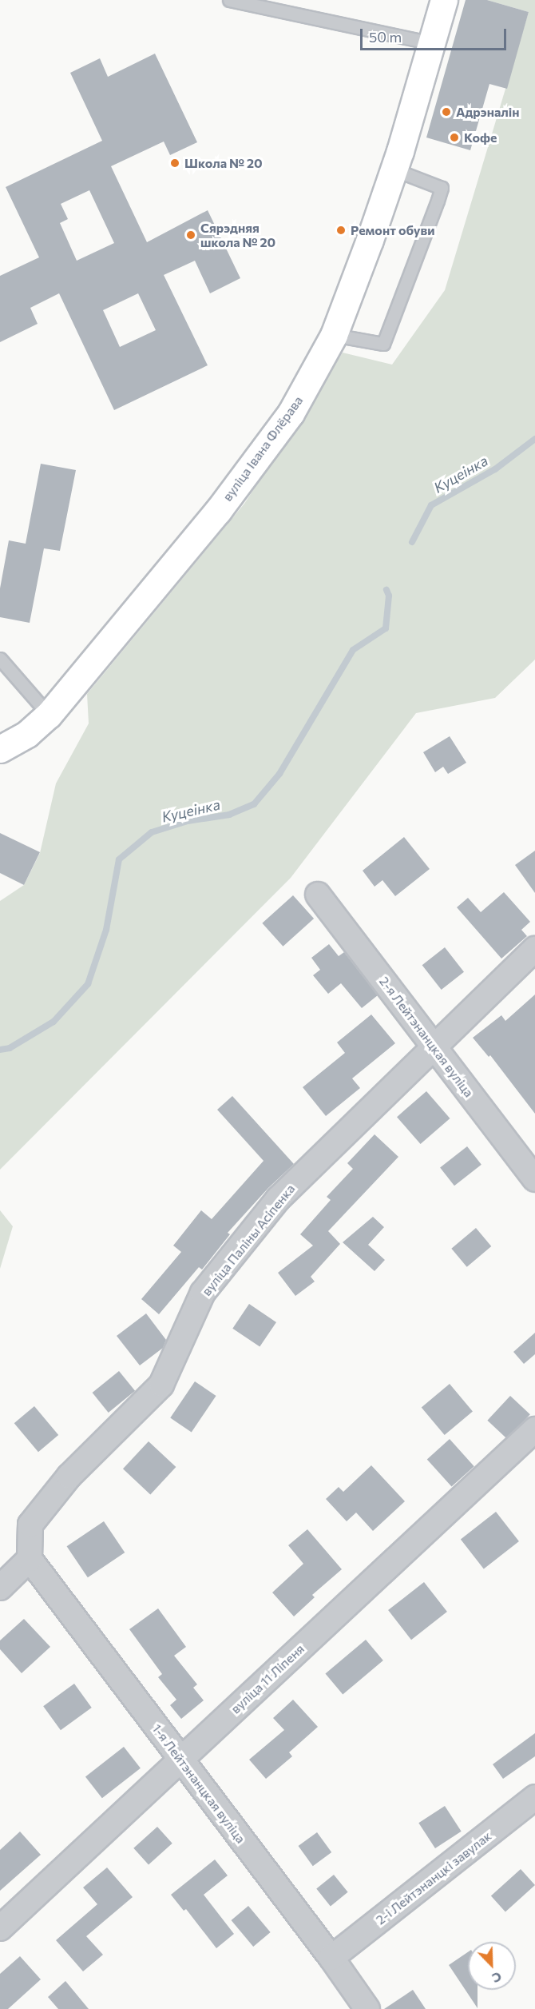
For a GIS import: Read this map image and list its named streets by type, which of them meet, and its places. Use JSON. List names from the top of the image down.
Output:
{
  "streets": {
    "street": [
      "вуліца Івана Флёрава",
      "2-я Лейтэнанцкая вуліца",
      "вуліца Паліны Асіпенка",
      "вуліца 11 Ліпеня",
      "1-я Лейтэнанцкая вуліца",
      "2-і Лейтэнанцкі завулак"
    ]
  },
  "crossings": [
    ["2-я Лейтэнанцкая вуліца", "вуліца Паліны Асіпенка"],
    ["вуліца Паліны Асіпенка", "1-я Лейтэнанцкая вуліца"],
    ["вуліца 11 Ліпеня", "1-я Лейтэнанцкая вуліца"],
    ["1-я Лейтэнанцкая вуліца", "2-і Лейтэнанцкі завулак"]
  ],
  "water": ["Куцеінка"],
  "places": [
    "Адрэналін",
    "Кофе",
    "Школа № 20",
    "Ремонт обуви",
    "Сярэдняя школа № 20"
  ],
  "scale_bar": "50 m",
  "north": "bottom right"
}
